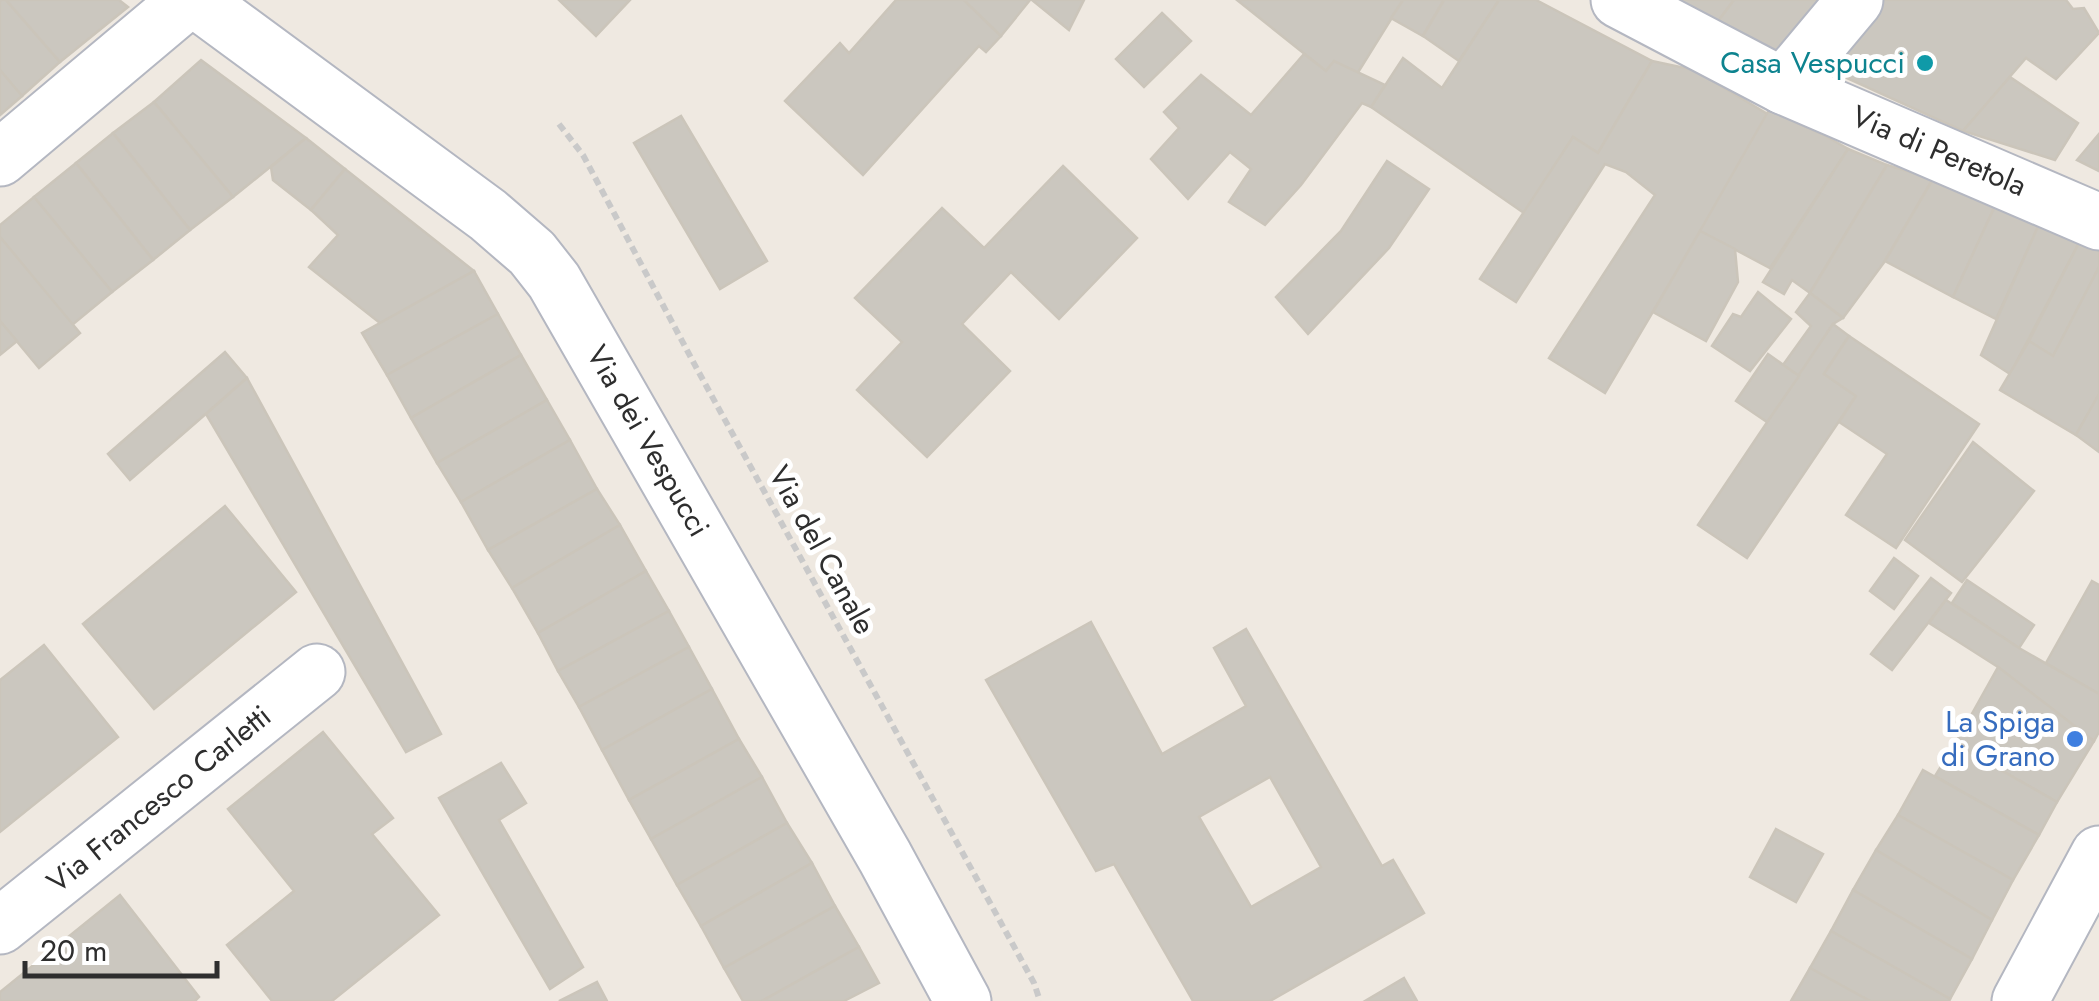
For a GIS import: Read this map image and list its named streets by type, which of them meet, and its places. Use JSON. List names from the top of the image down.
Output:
{
  "streets": {
    "street": ["Via di Peretola", "Via dei Vespucci", "Via Francesco Carletti"],
    "path": ["Via del Canale"]
  },
  "places": ["Casa Vespucci", "La Spiga di Grano"],
  "scale_bar": "20 m"
}
